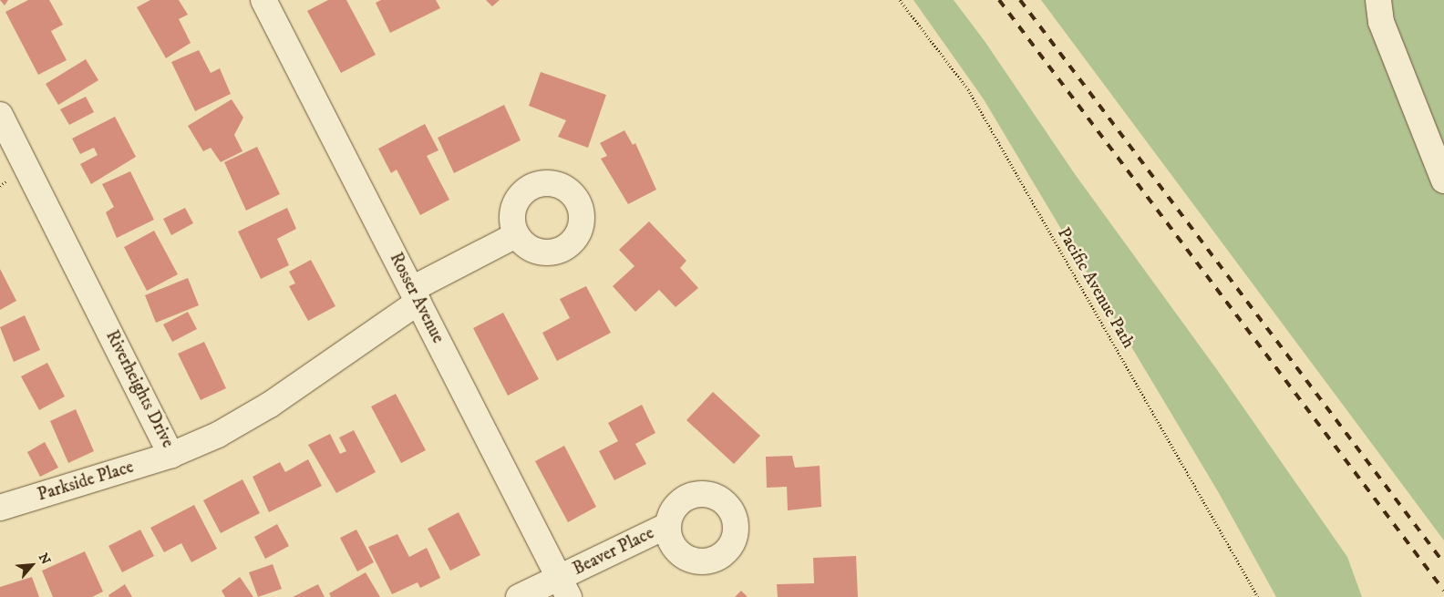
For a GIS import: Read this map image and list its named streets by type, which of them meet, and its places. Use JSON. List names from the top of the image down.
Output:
{
  "streets": {
    "street": [
      "Rosser Avenue",
      "Riverheights Drive",
      "Parkside Place",
      "Beaver Place"
    ],
    "path": ["Pacific Avenue Path"]
  },
  "crossings": [
    ["Rosser Avenue", "Riverheights Drive"],
    ["Rosser Avenue", "Beaver Place"],
    ["Riverheights Drive", "Parkside Place"]
  ],
  "north": "top right"
}
